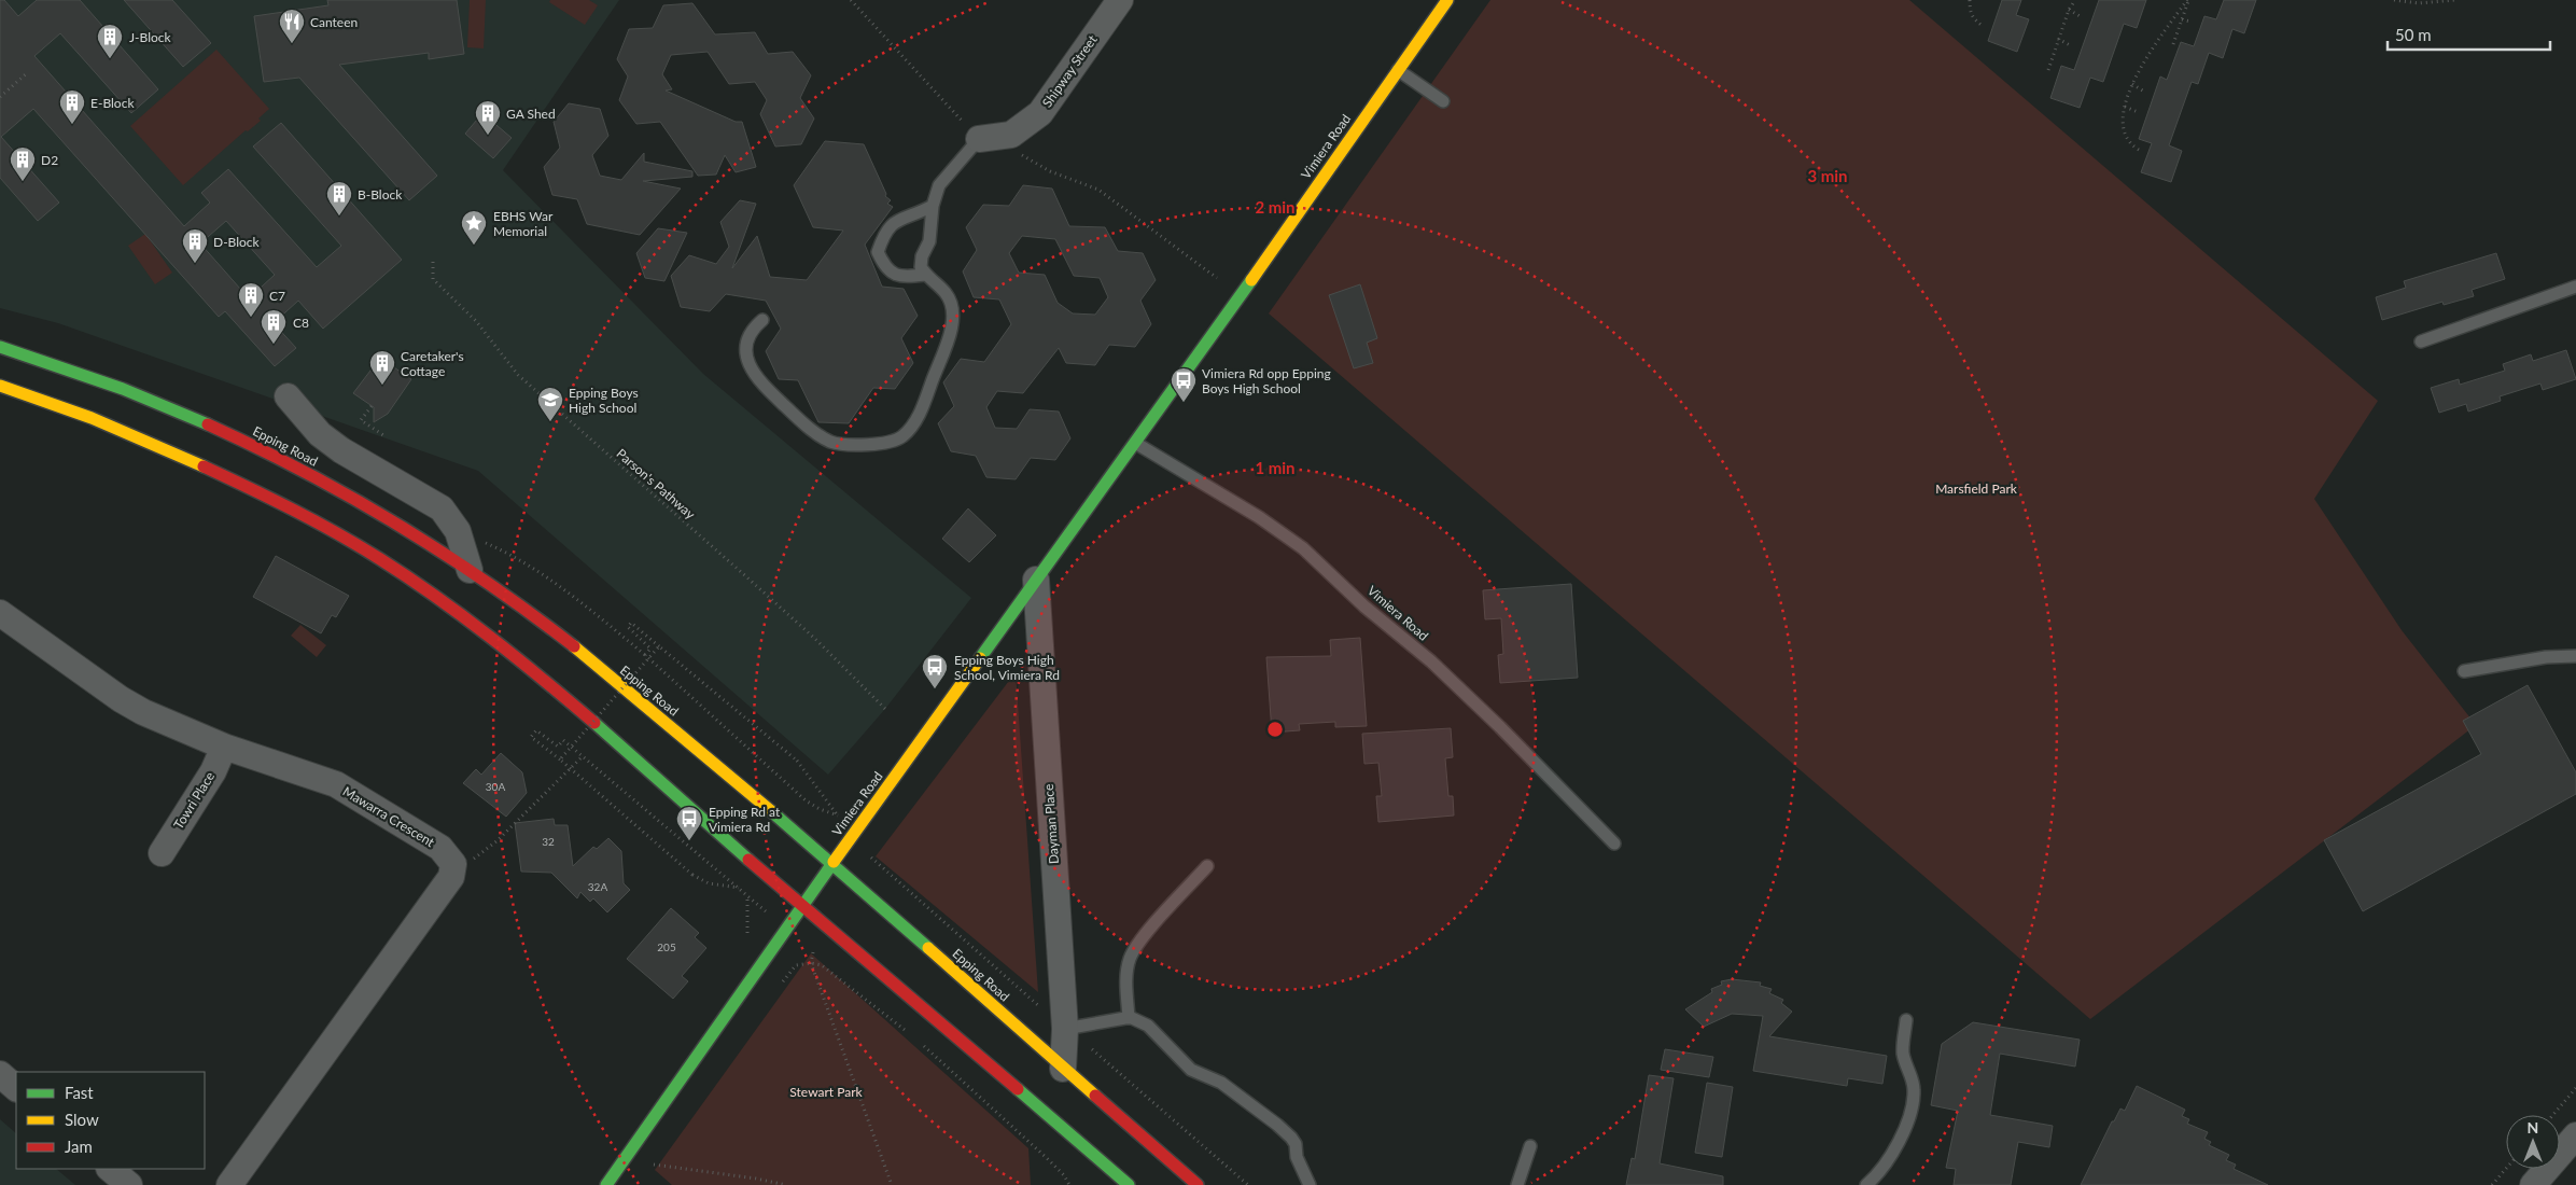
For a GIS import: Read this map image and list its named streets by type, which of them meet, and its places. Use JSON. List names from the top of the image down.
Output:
{
  "streets": {
    "main road": ["Vimiera Road", "Epping Road"],
    "street": [
      "Shipway Street",
      "Towri Place",
      "Mawarra Crescent",
      "Dayman Place"
    ],
    "path": ["Parson's Pathway"]
  },
  "crossings": [
    ["Vimiera Road", "Epping Road"],
    ["Vimiera Road", "Dayman Place"],
    ["Epping Road", "Dayman Place"],
    ["Towri Place", "Mawarra Crescent"]
  ],
  "parks": ["Marsfield Park", "Stewart Park"],
  "places": {
    "restaurant": ["Canteen"],
    "building": [
      "J-Block",
      "E-Block",
      "GA Shed",
      "D2",
      "B-Block",
      "D-Block",
      "C7",
      "C8",
      "Caretaker's Cottage"
    ],
    "place": ["EBHS War Memorial"],
    "bus stop": ["Vimiera Rd opp Epping Boys High School", "Epping Boys High School, Vimiera Rd", "Epping Rd at Vimiera Rd"],
    "school or university": ["Epping Boys High School"]
  },
  "house_numbers": [
    "30A",
    "32",
    "32A",
    "205"
  ],
  "legend": ["Fast", "Slow", "Jam"],
  "scale_bar": "50 m",
  "north": "top",
  "rings": ["3 min", "2 min", "1 min"]
}
